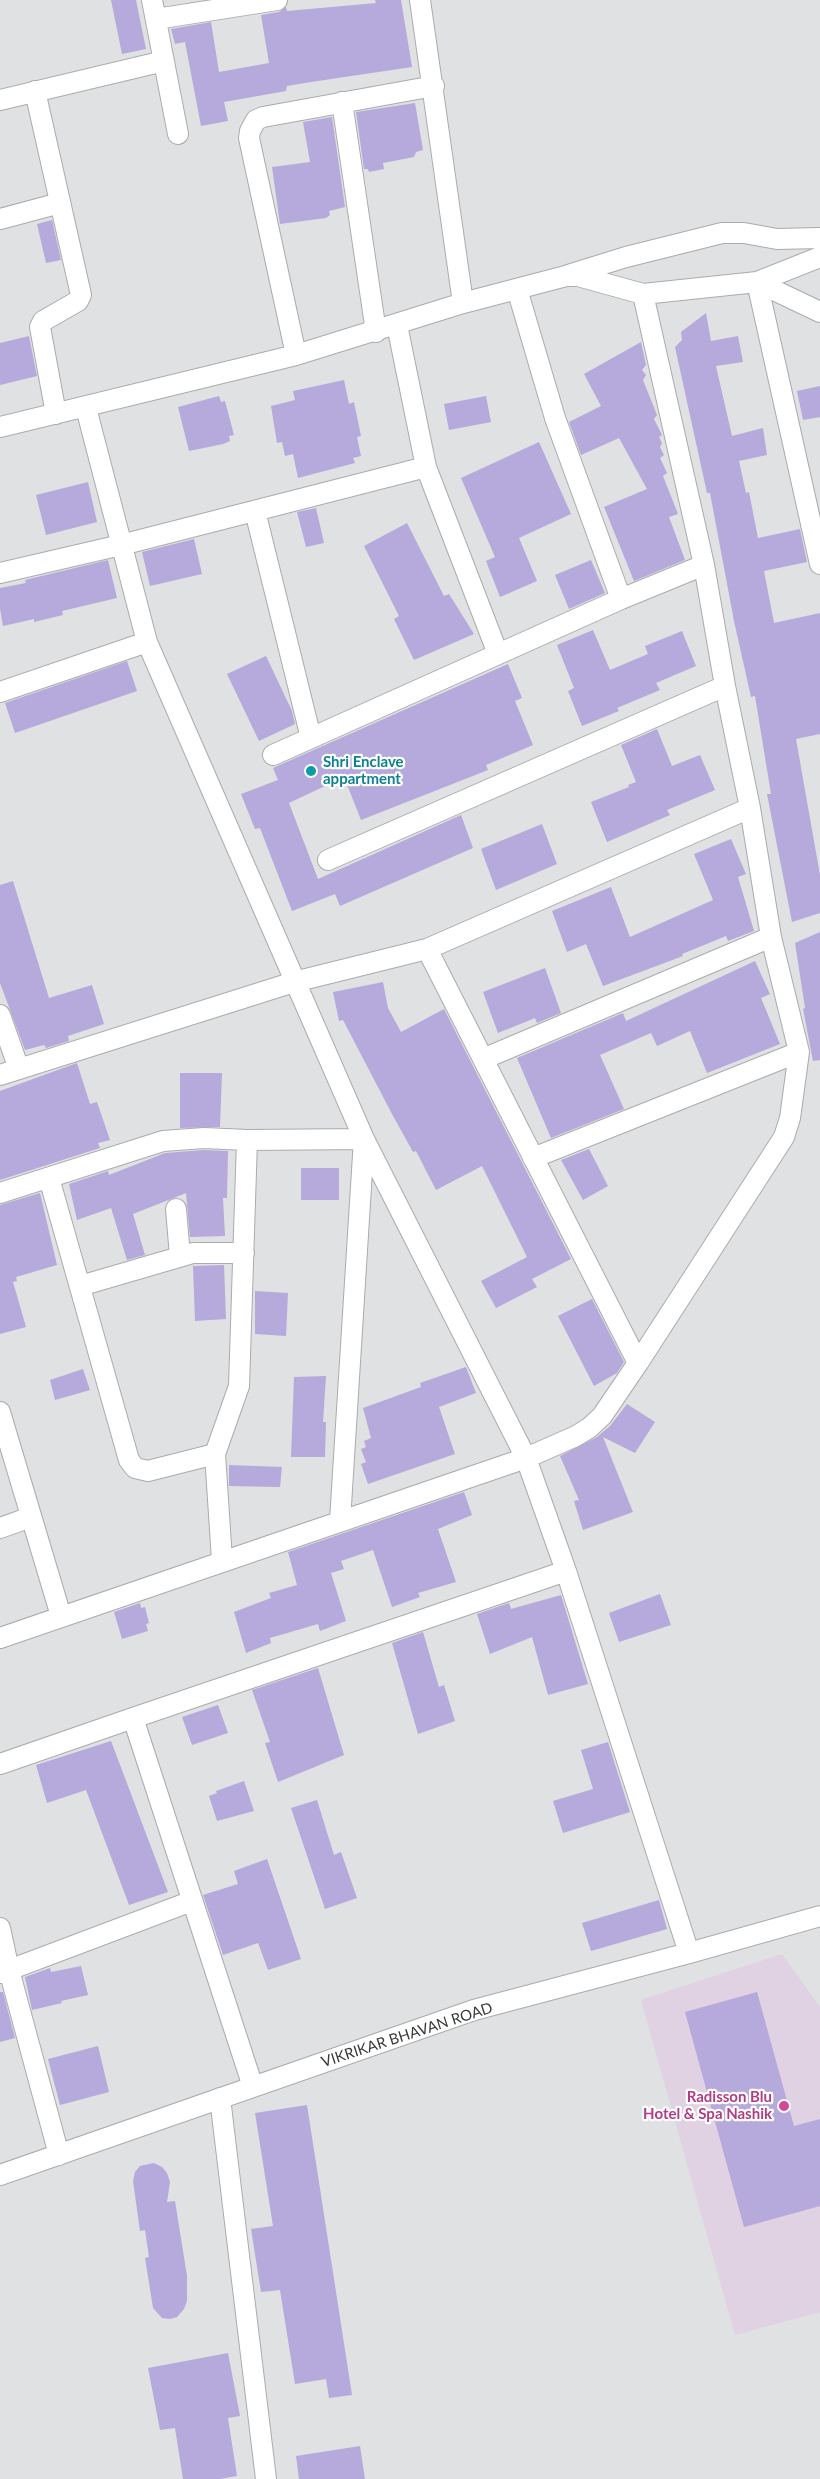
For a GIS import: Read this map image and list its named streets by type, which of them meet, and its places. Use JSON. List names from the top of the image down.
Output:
{
  "streets": {
    "street": ["VIKRIKAR BHAVAN ROAD"]
  },
  "places": ["Shri Enclave appartment", "Radisson Blu Hotel & Spa Nashik"]
}
